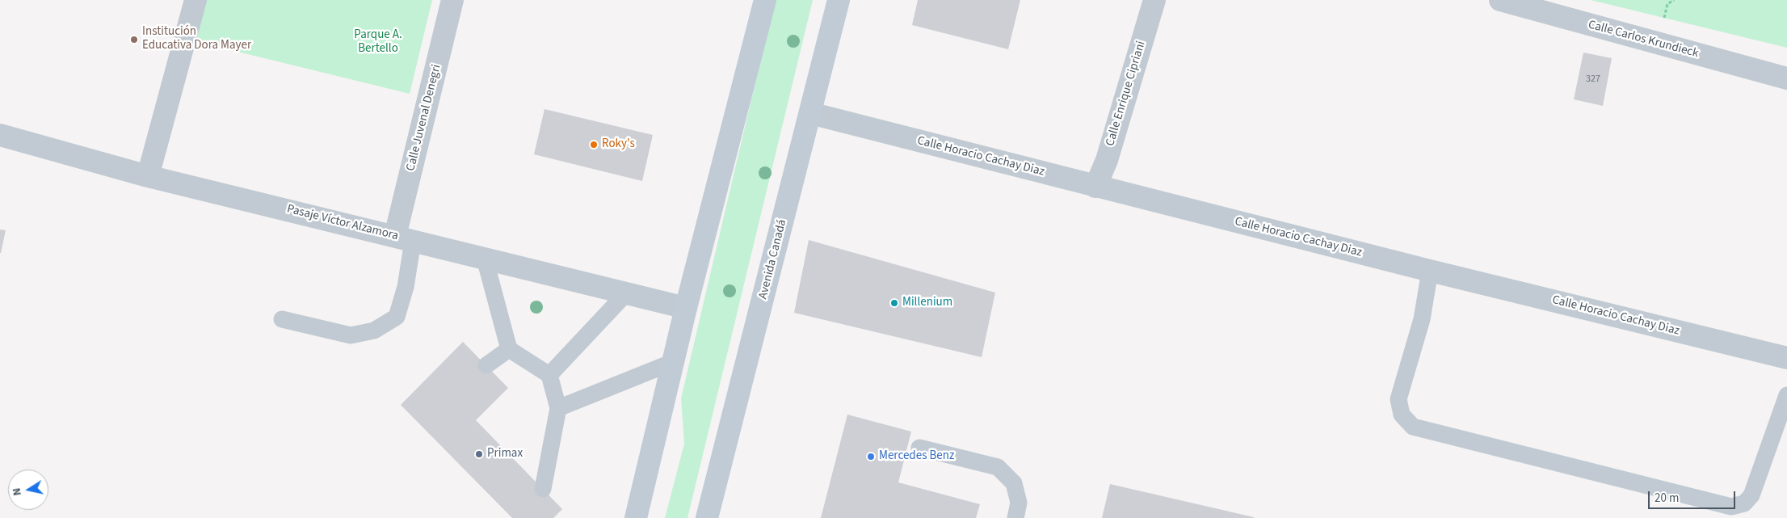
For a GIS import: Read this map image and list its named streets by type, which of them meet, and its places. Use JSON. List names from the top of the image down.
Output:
{
  "streets": {
    "main road": ["Avenida Canadá"],
    "street": [
      "Calle Carlos Krundieck",
      "Calle Enrique Cipriani",
      "Calle Juvenal Denegri",
      "Calle Horacio Cachay Diaz",
      "Pasaje Víctor Alzamora"
    ]
  },
  "crossings": [
    ["Calle Enrique Cipriani", "Calle Horacio Cachay Diaz"],
    ["Calle Juvenal Denegri", "Pasaje Víctor Alzamora"],
    ["Calle Horacio Cachay Diaz", "Avenida Canadá"]
  ],
  "parks": ["Parque A. Bertello"],
  "places": [
    "Institución Educativa Dora Mayer",
    "Roky's",
    "Millenium",
    "Primax",
    "Mercedes Benz"
  ],
  "house_numbers": ["327"],
  "scale_bar": "20 m",
  "north": "left"
}
